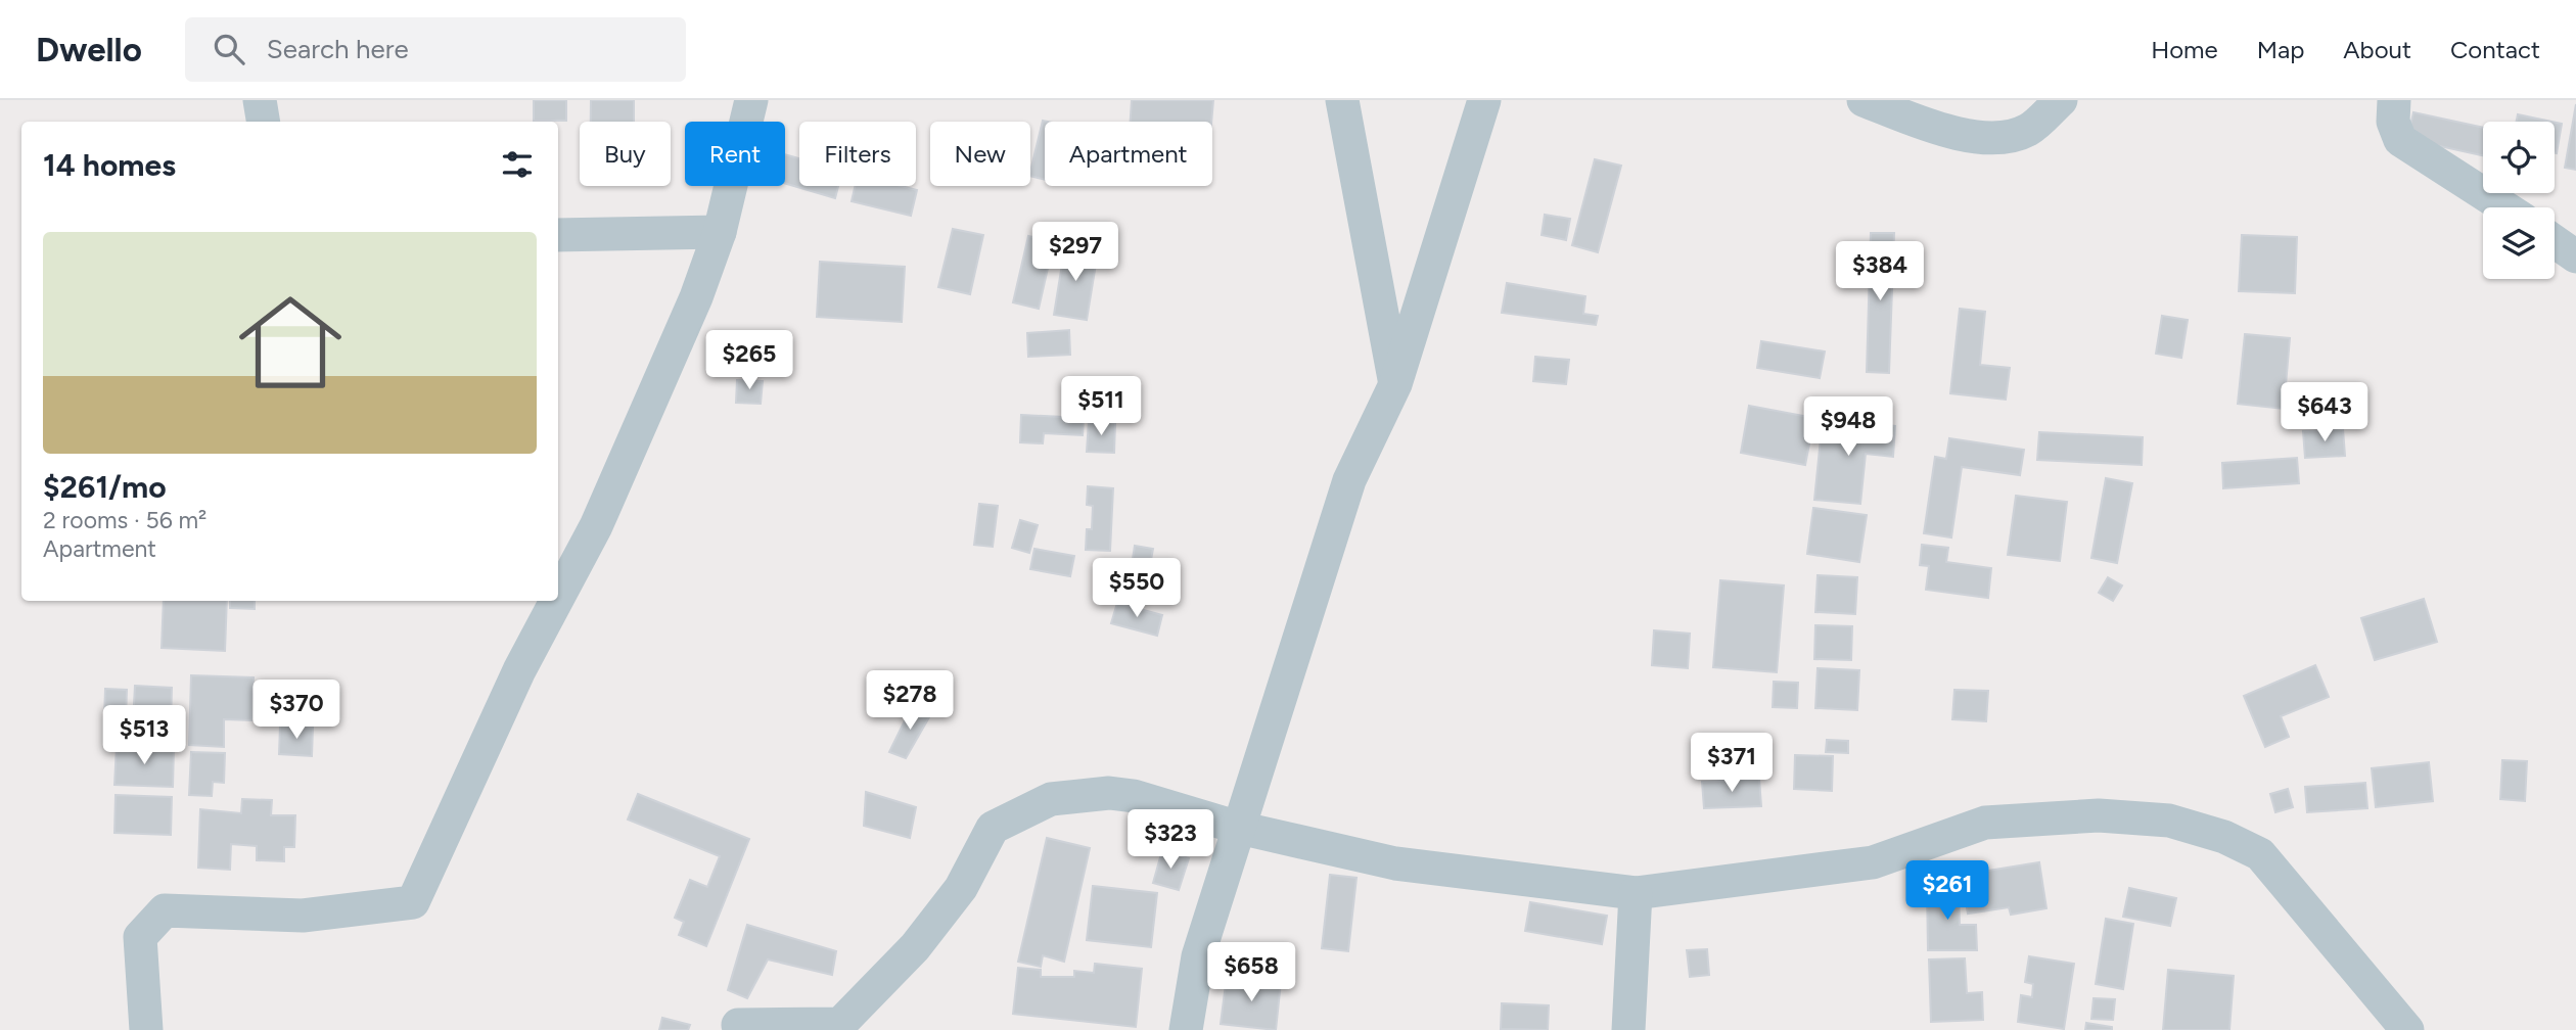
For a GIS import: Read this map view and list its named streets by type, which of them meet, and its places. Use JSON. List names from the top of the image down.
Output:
{
  "page": {
    "header": "Dwello",
    "search": "Search here",
    "nav": [
      "Home",
      "Map",
      "About",
      "Contact"
    ],
    "chip": [
      "Buy",
      "Rent",
      "Filters",
      "New",
      "Apartment"
    ],
    "heading": "14 homes",
    "list": [
      {
        "name": "$261/mo",
        "note": "2 rooms · 56 m² · Apartment"
      }
    ],
    "price": [
      "$297",
      "$384",
      "$265",
      "$511",
      "$643",
      "$948",
      "$550",
      "$278",
      "$370",
      "$513",
      "$371",
      "$323",
      "$261",
      "$658"
    ]
  }
}
